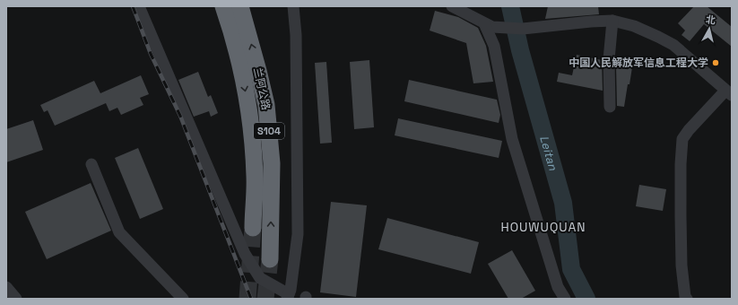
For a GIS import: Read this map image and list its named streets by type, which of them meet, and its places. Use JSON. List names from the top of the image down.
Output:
{
  "streets": {
    "highway": ["兰阿公路", "S104"]
  },
  "districts": ["HOUWUQUAN"],
  "water": ["Leitan"],
  "places": ["中国人民解放军信息工程大学"],
  "north": "top"
}
